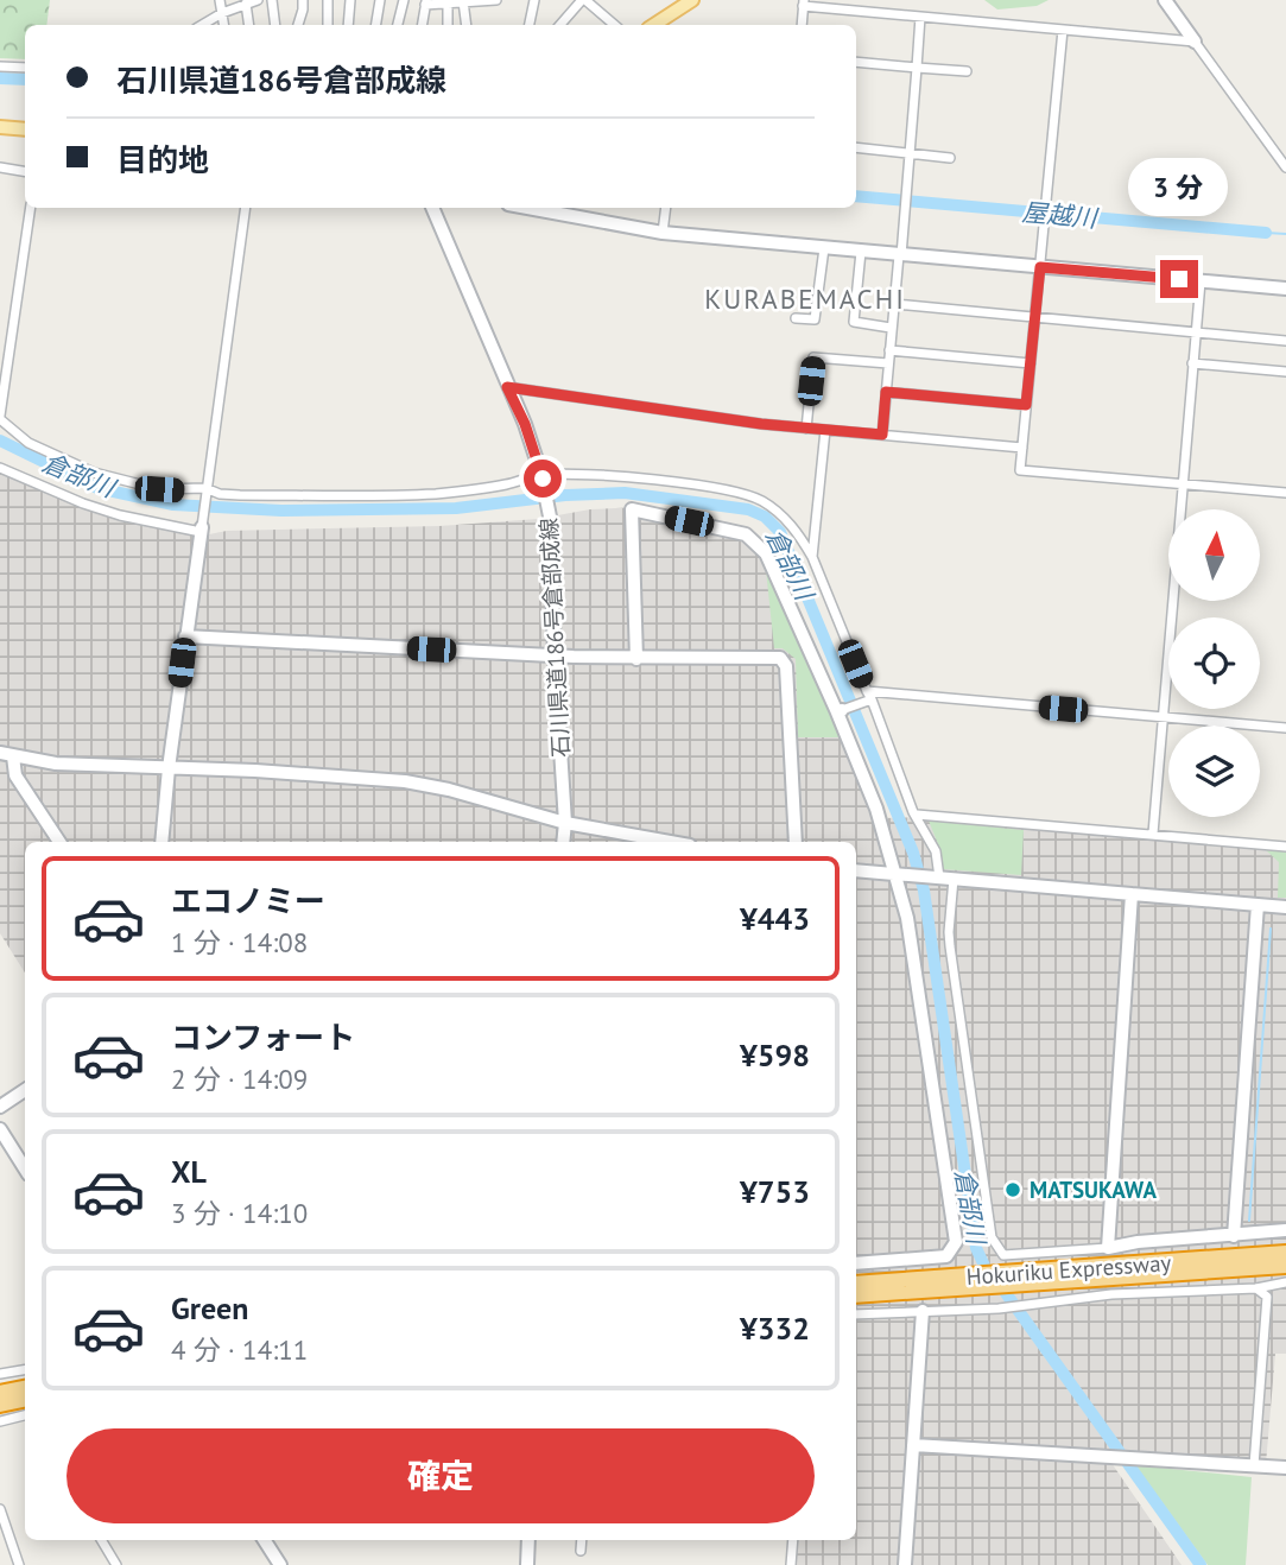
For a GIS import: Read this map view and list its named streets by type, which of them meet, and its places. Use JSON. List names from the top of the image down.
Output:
{
  "streets": {
    "highway": ["Hokuriku Expressway"],
    "street": ["石川県道186号倉部成線"]
  },
  "districts": ["KURABEMACHI"],
  "water": ["屋越川", "倉部川"],
  "places": ["MATSUKAWA"],
  "north": "top",
  "page": {
    "banner": ["石川県道186号倉部成線", "目的地"],
    "bubble": "3 分",
    "list": [
      {
        "name": "エコノミー",
        "note": "1 分 · 14:08",
        "value": "¥443"
      },
      {
        "name": "コンフォート",
        "note": "2 分 · 14:09",
        "value": "¥598"
      },
      {
        "name": "XL",
        "note": "3 分 · 14:10",
        "value": "¥753"
      },
      {
        "name": "Green",
        "note": "4 分 · 14:11",
        "value": "¥332"
      }
    ],
    "buttons": "確定"
  }
}
